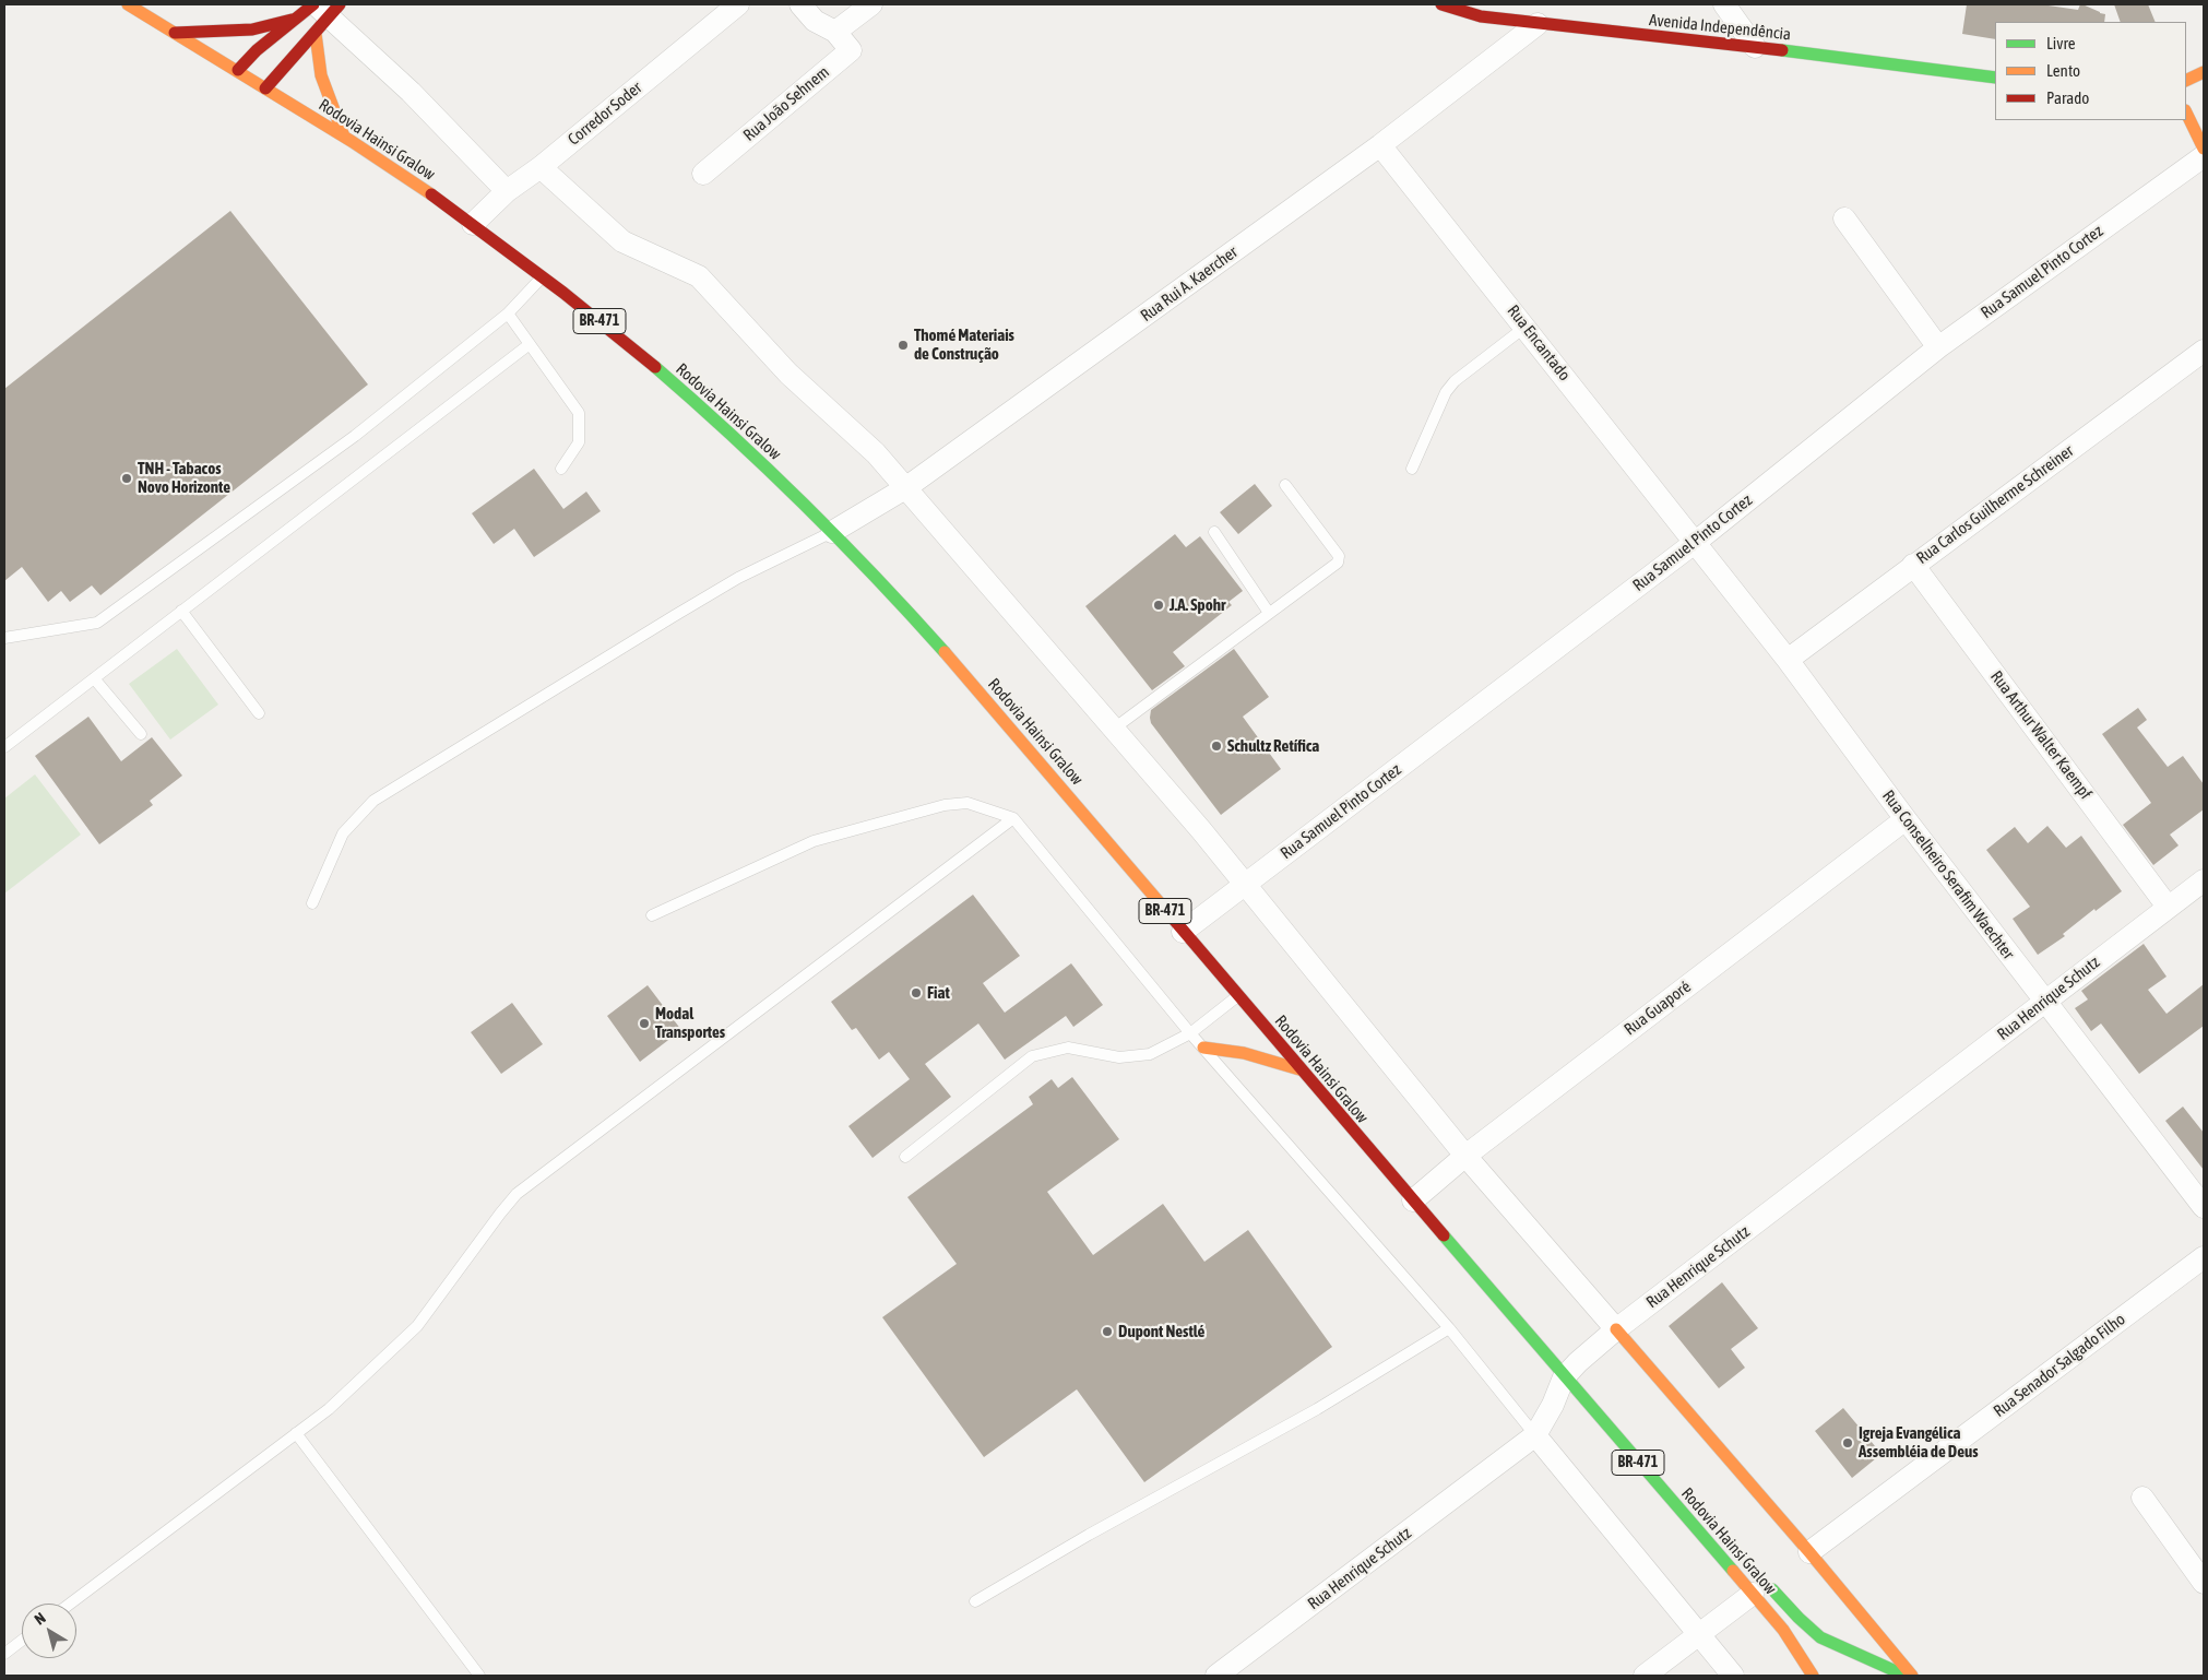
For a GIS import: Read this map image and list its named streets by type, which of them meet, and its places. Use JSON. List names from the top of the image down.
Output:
{
  "streets": {
    "main road": ["Avenida Independência", "Rodovia Hainsi Gralow", "BR-471"],
    "street": [
      "Rua João Sehnem",
      "Corredor Soder",
      "Rua Samuel Pinto Cortez",
      "Rua Rui A. Kaercher",
      "Rua Encantado",
      "Rua Carlos Guilherme Schreiner",
      "Rua Arthur Walter Kaempf",
      "Rua Conselheiro Serafim Waechter",
      "Rua Henrique Schutz",
      "Rua Guaporé",
      "Rua Senador Salgado Filho"
    ]
  },
  "crossings": [
    ["Avenida Independência", "Rua Rui A. Kaercher"],
    ["Corredor Soder", "Rodovia Hainsi Gralow"],
    ["Rodovia Hainsi Gralow", "Rua Samuel Pinto Cortez"],
    ["Rodovia Hainsi Gralow", "Rua Rui A. Kaercher"],
    ["Rodovia Hainsi Gralow", "Rua Henrique Schutz"],
    ["Rodovia Hainsi Gralow", "Rua Guaporé"],
    ["Rua Samuel Pinto Cortez", "Rua Encantado"],
    ["Rua Samuel Pinto Cortez", "Rua Conselheiro Serafim Waechter"],
    ["Rua Rui A. Kaercher", "Rua Encantado"],
    ["Rua Encantado", "Rua Conselheiro Serafim Waechter"],
    ["Rua Carlos Guilherme Schreiner", "Rua Arthur Walter Kaempf"],
    ["Rua Carlos Guilherme Schreiner", "Rua Conselheiro Serafim Waechter"],
    ["Rua Arthur Walter Kaempf", "Rua Henrique Schutz"],
    ["Rua Conselheiro Serafim Waechter", "Rua Henrique Schutz"],
    ["Rua Conselheiro Serafim Waechter", "Rua Guaporé"]
  ],
  "places": [
    "Thomé Materiais de Construção",
    "TNH - Tabacos Novo Horizonte",
    "J.A. Spohr",
    "Schultz Retífica",
    "Fiat",
    "Modal Transportes",
    "Dupont Nestlé",
    "Igreja Evangélica Assembléia de Deus"
  ],
  "legend": ["Livre", "Lento", "Parado"],
  "north": "top left"
}
